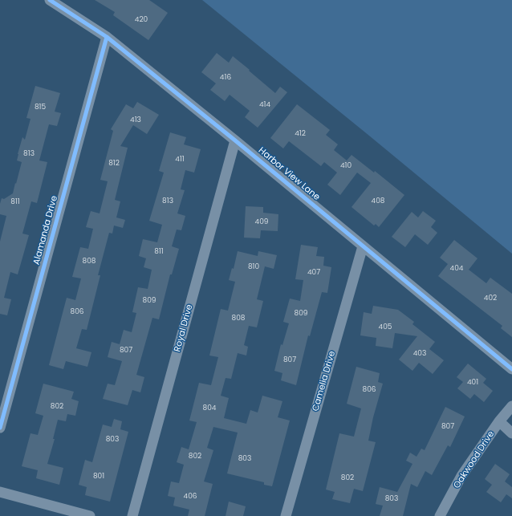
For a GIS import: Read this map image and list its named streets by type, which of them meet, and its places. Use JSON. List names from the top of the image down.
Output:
{
  "streets": {
    "street": [
      "Harbor View Lane",
      "Alamanda Drive",
      "Royal Drive",
      "Camelia Drive",
      "Oakwood Drive"
    ]
  },
  "crossings": [
    ["Harbor View Lane", "Alamanda Drive"],
    ["Harbor View Lane", "Royal Drive"],
    ["Harbor View Lane", "Camelia Drive"]
  ],
  "house_numbers": [
    "420",
    "416",
    "414",
    "815",
    "413",
    "412",
    "813",
    "411",
    "812",
    "410",
    "813",
    "408",
    "811",
    "409",
    "811",
    "808",
    "810",
    "404",
    "407",
    "402",
    "809",
    "806",
    "809",
    "808",
    "405",
    "807",
    "403",
    "807",
    "401",
    "806",
    "802",
    "804",
    "807",
    "803",
    "802",
    "803",
    "801",
    "802",
    "406",
    "803"
  ]
}
